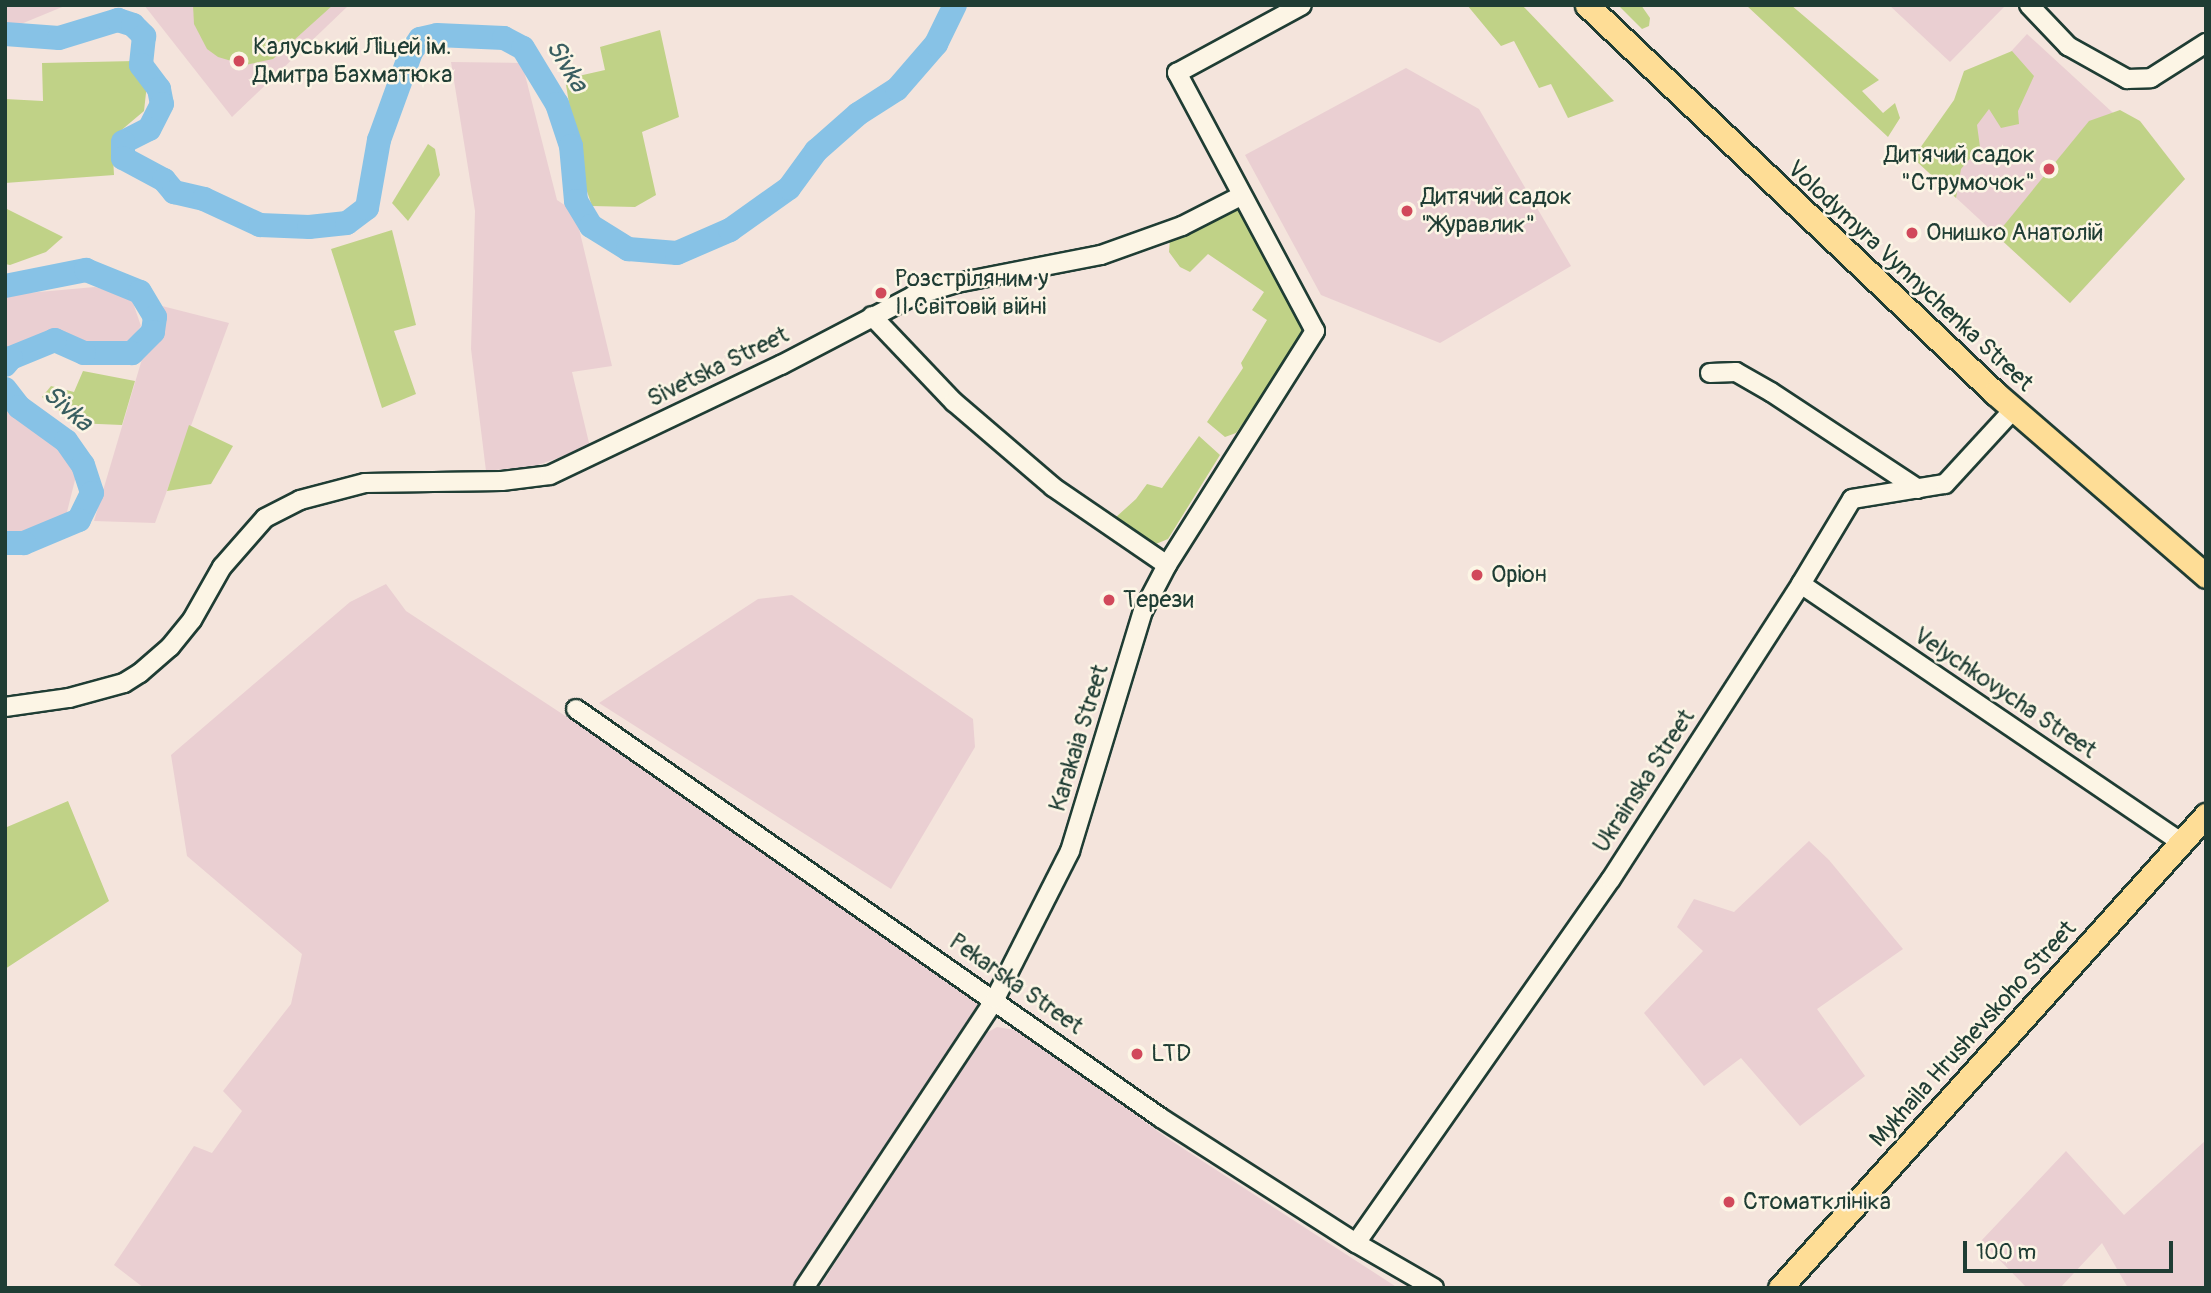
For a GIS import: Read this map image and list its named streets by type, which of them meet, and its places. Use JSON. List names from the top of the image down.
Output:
{
  "streets": {
    "main road": ["Volodymyra Vynnychenka Street", "Mykhaila Hrushevskoho Street"],
    "street": [
      "Sivetska Street",
      "Velychkovycha Street",
      "Karakaia Street",
      "Ukrainska Street",
      "Pekarska Street"
    ]
  },
  "crossings": [
    ["Volodymyra Vynnychenka Street", "Ukrainska Street"],
    ["Sivetska Street", "Karakaia Street"],
    ["Velychkovycha Street", "Ukrainska Street"],
    ["Velychkovycha Street", "Mykhaila Hrushevskoho Street"],
    ["Karakaia Street", "Pekarska Street"],
    ["Ukrainska Street", "Pekarska Street"]
  ],
  "water": ["Sivka"],
  "places": [
    "Калуський Ліцей ім. Дмитра Бахматюка",
    "Дитячий садок \"Струмочок\"",
    "Дитячий садок \"Журавлик\"",
    "Онишко Анатолій",
    "Розстріляним у II Світовій війні",
    "Оріон",
    "Терези",
    "LTD",
    "Стоматклініка"
  ],
  "scale_bar": "100 m"
}
